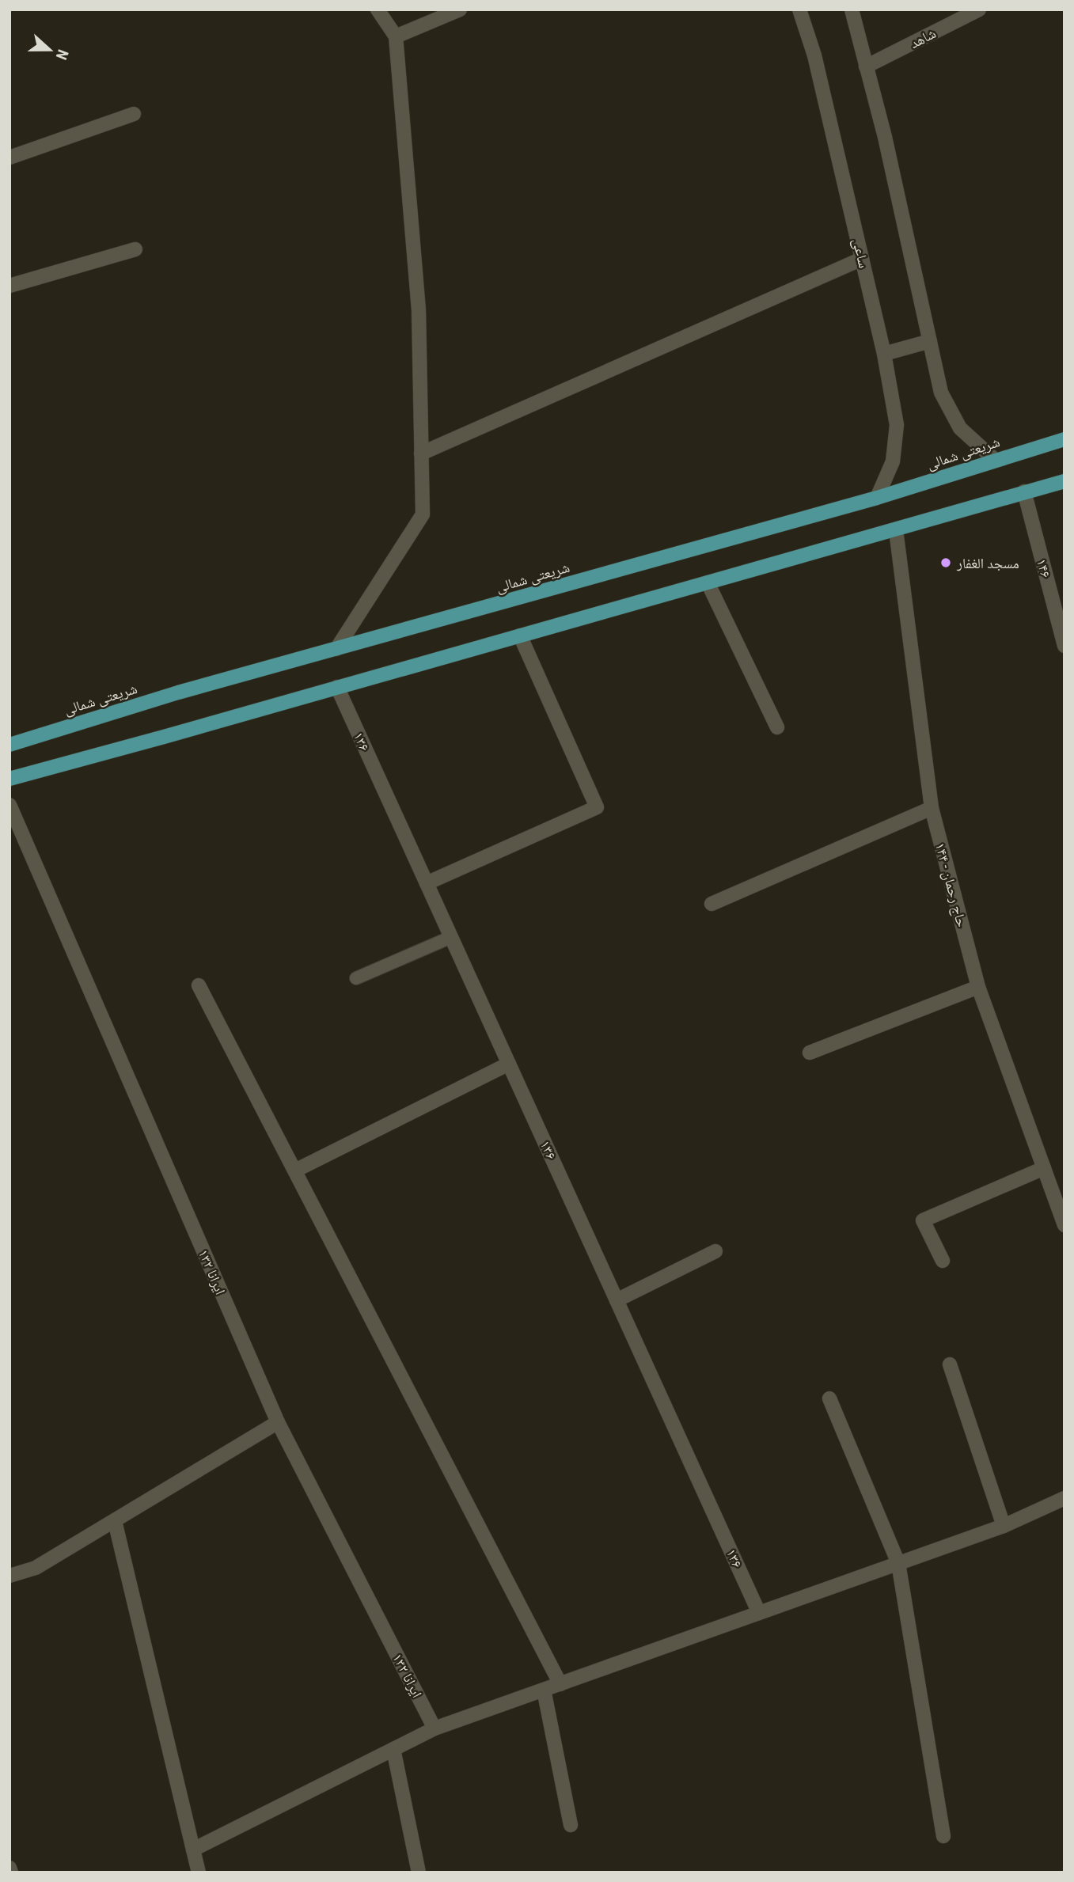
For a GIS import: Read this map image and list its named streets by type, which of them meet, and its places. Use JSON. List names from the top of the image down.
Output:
{
  "streets": {
    "main road": ["شریعتی شمالی"],
    "street": [
      "شاهد",
      "ساعی",
      "۱۴۶",
      "۱۳۶",
      "حاج رحمان - ۱۴۴",
      "ایرانا ۱۳۲"
    ]
  },
  "crossings": [
    ["ساعی", "شریعتی شمالی"]
  ],
  "places": ["مسجد الغفار"],
  "north": "right"
}
